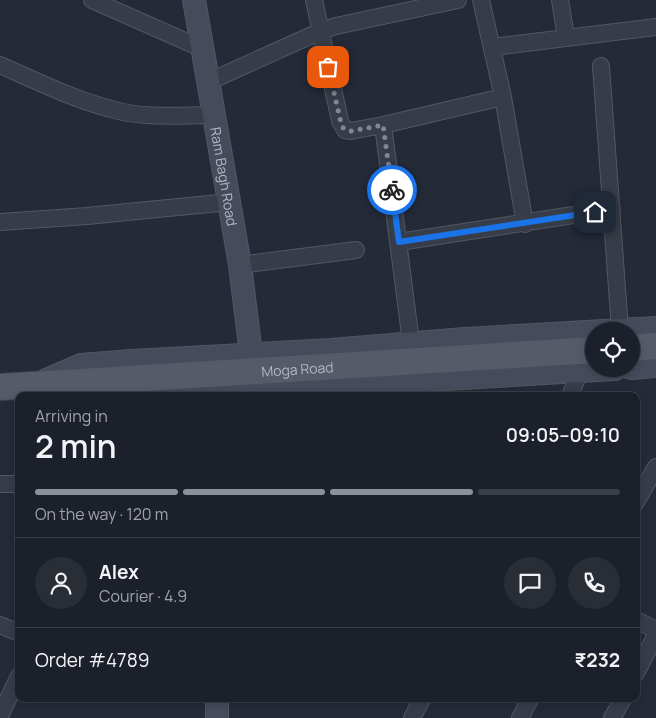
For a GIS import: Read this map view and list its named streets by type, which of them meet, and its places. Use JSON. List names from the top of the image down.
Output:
{
  "streets": {
    "main road": ["Moga Road"],
    "street": ["Ram Bagh Road"]
  },
  "page": {
    "heading": ["2 min", "Arriving in", "09:05–09:10"],
    "panel": [
      "Alex",
      "Courier · 4.9",
      "Order #4789",
      "₹232"
    ],
    "bar": "On the way · 120 m"
  }
}
